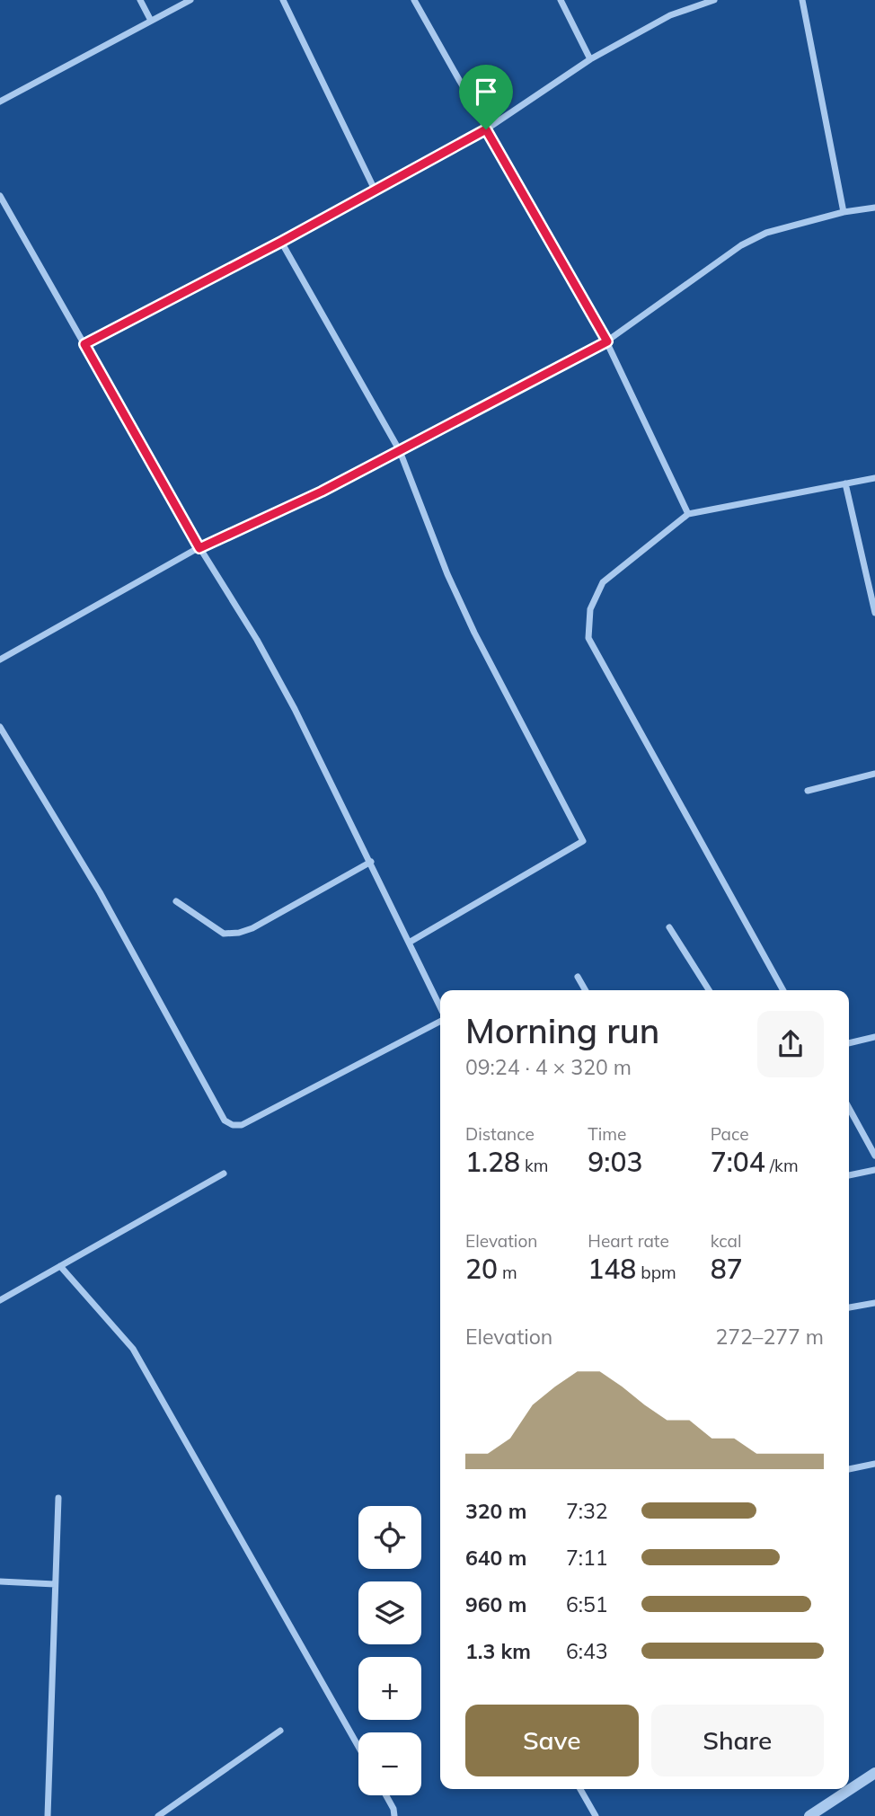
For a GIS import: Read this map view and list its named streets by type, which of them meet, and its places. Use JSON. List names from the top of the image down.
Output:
{
  "page": {
    "heading": ["Morning run", "09:24 · 4 × 320 m"],
    "stats": [
      ["Distance", "1.28 km"],
      ["Time", "9:03"],
      ["Pace", "7:04 /km"],
      ["Elevation", "20 m"],
      ["Heart rate", "148 bpm"],
      ["kcal", "87"]
    ],
    "chart": ["Elevation", "272–277 m"],
    "list": [
      {
        "name": "320 m",
        "note": "7:32"
      },
      {
        "name": "640 m",
        "note": "7:11"
      },
      {
        "name": "960 m",
        "note": "6:51"
      },
      {
        "name": "1.3 km",
        "note": "6:43"
      }
    ],
    "map_buttons": ["+", "−"],
    "buttons": ["Save", "Share"]
  }
}
